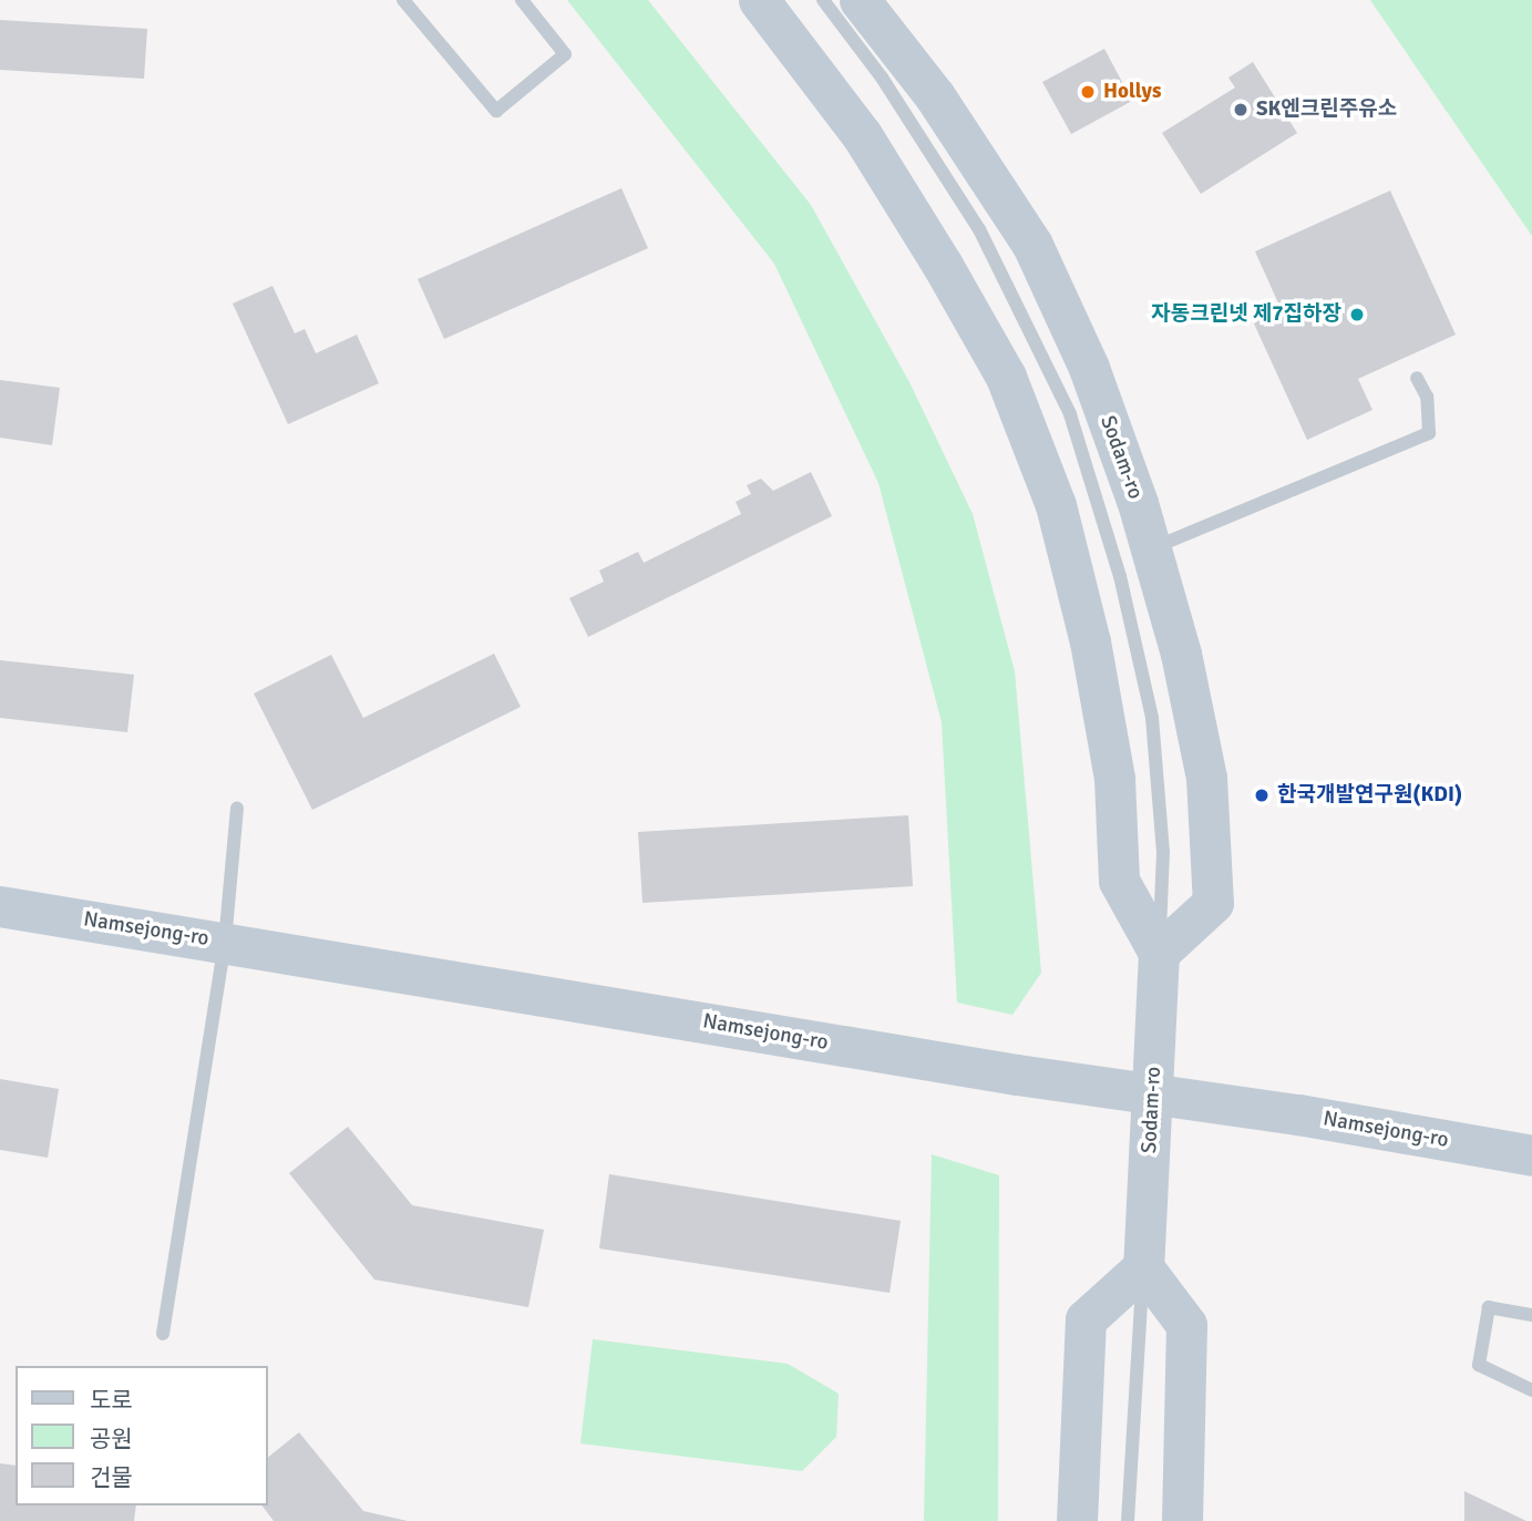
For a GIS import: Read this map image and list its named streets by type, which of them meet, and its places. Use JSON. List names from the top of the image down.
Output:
{
  "streets": {
    "street": ["Sodam-ro", "Namsejong-ro"]
  },
  "crossings": [
    ["Sodam-ro", "Namsejong-ro"]
  ],
  "places": [
    "Hollys",
    "SK엔크린주유소",
    "자동크린넷 제7집하장",
    "한국개발연구원(KDI)"
  ],
  "legend": ["도로", "공원", "건물"]
}
